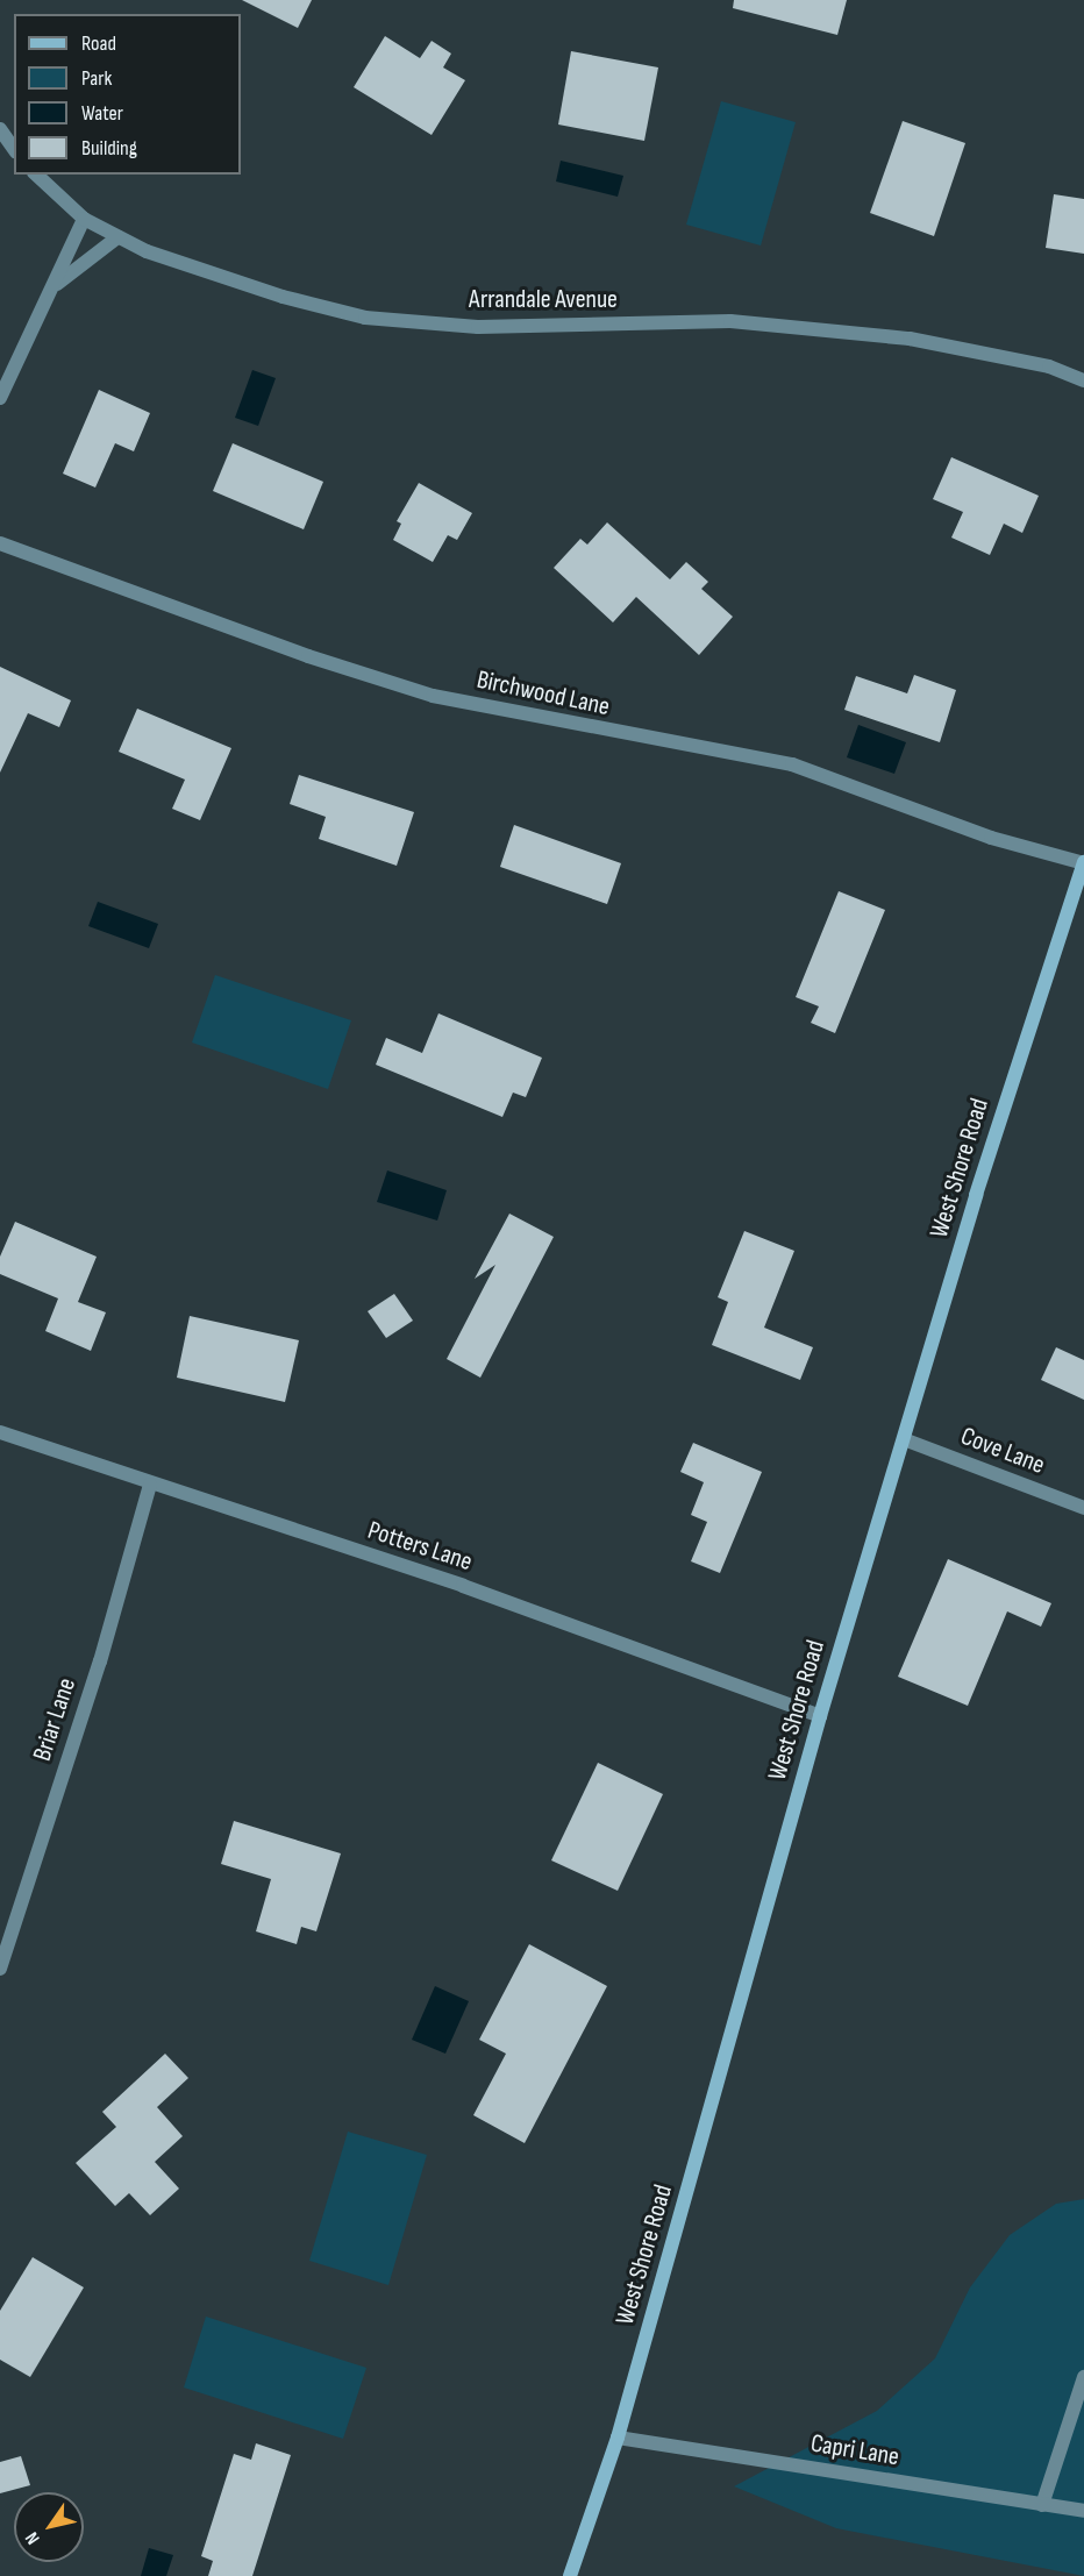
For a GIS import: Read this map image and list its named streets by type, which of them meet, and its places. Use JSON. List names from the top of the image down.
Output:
{
  "streets": {
    "main road": ["West Shore Road"],
    "street": [
      "Arrandale Avenue",
      "Birchwood Lane",
      "Cove Lane",
      "Potters Lane",
      "Briar Lane",
      "Capri Lane"
    ]
  },
  "crossings": [
    ["Birchwood Lane", "West Shore Road"],
    ["West Shore Road", "Cove Lane"],
    ["West Shore Road", "Potters Lane"],
    ["West Shore Road", "Capri Lane"],
    ["Potters Lane", "Briar Lane"]
  ],
  "legend": [
    "Road",
    "Park",
    "Water",
    "Building"
  ],
  "north": "bottom left"
}
